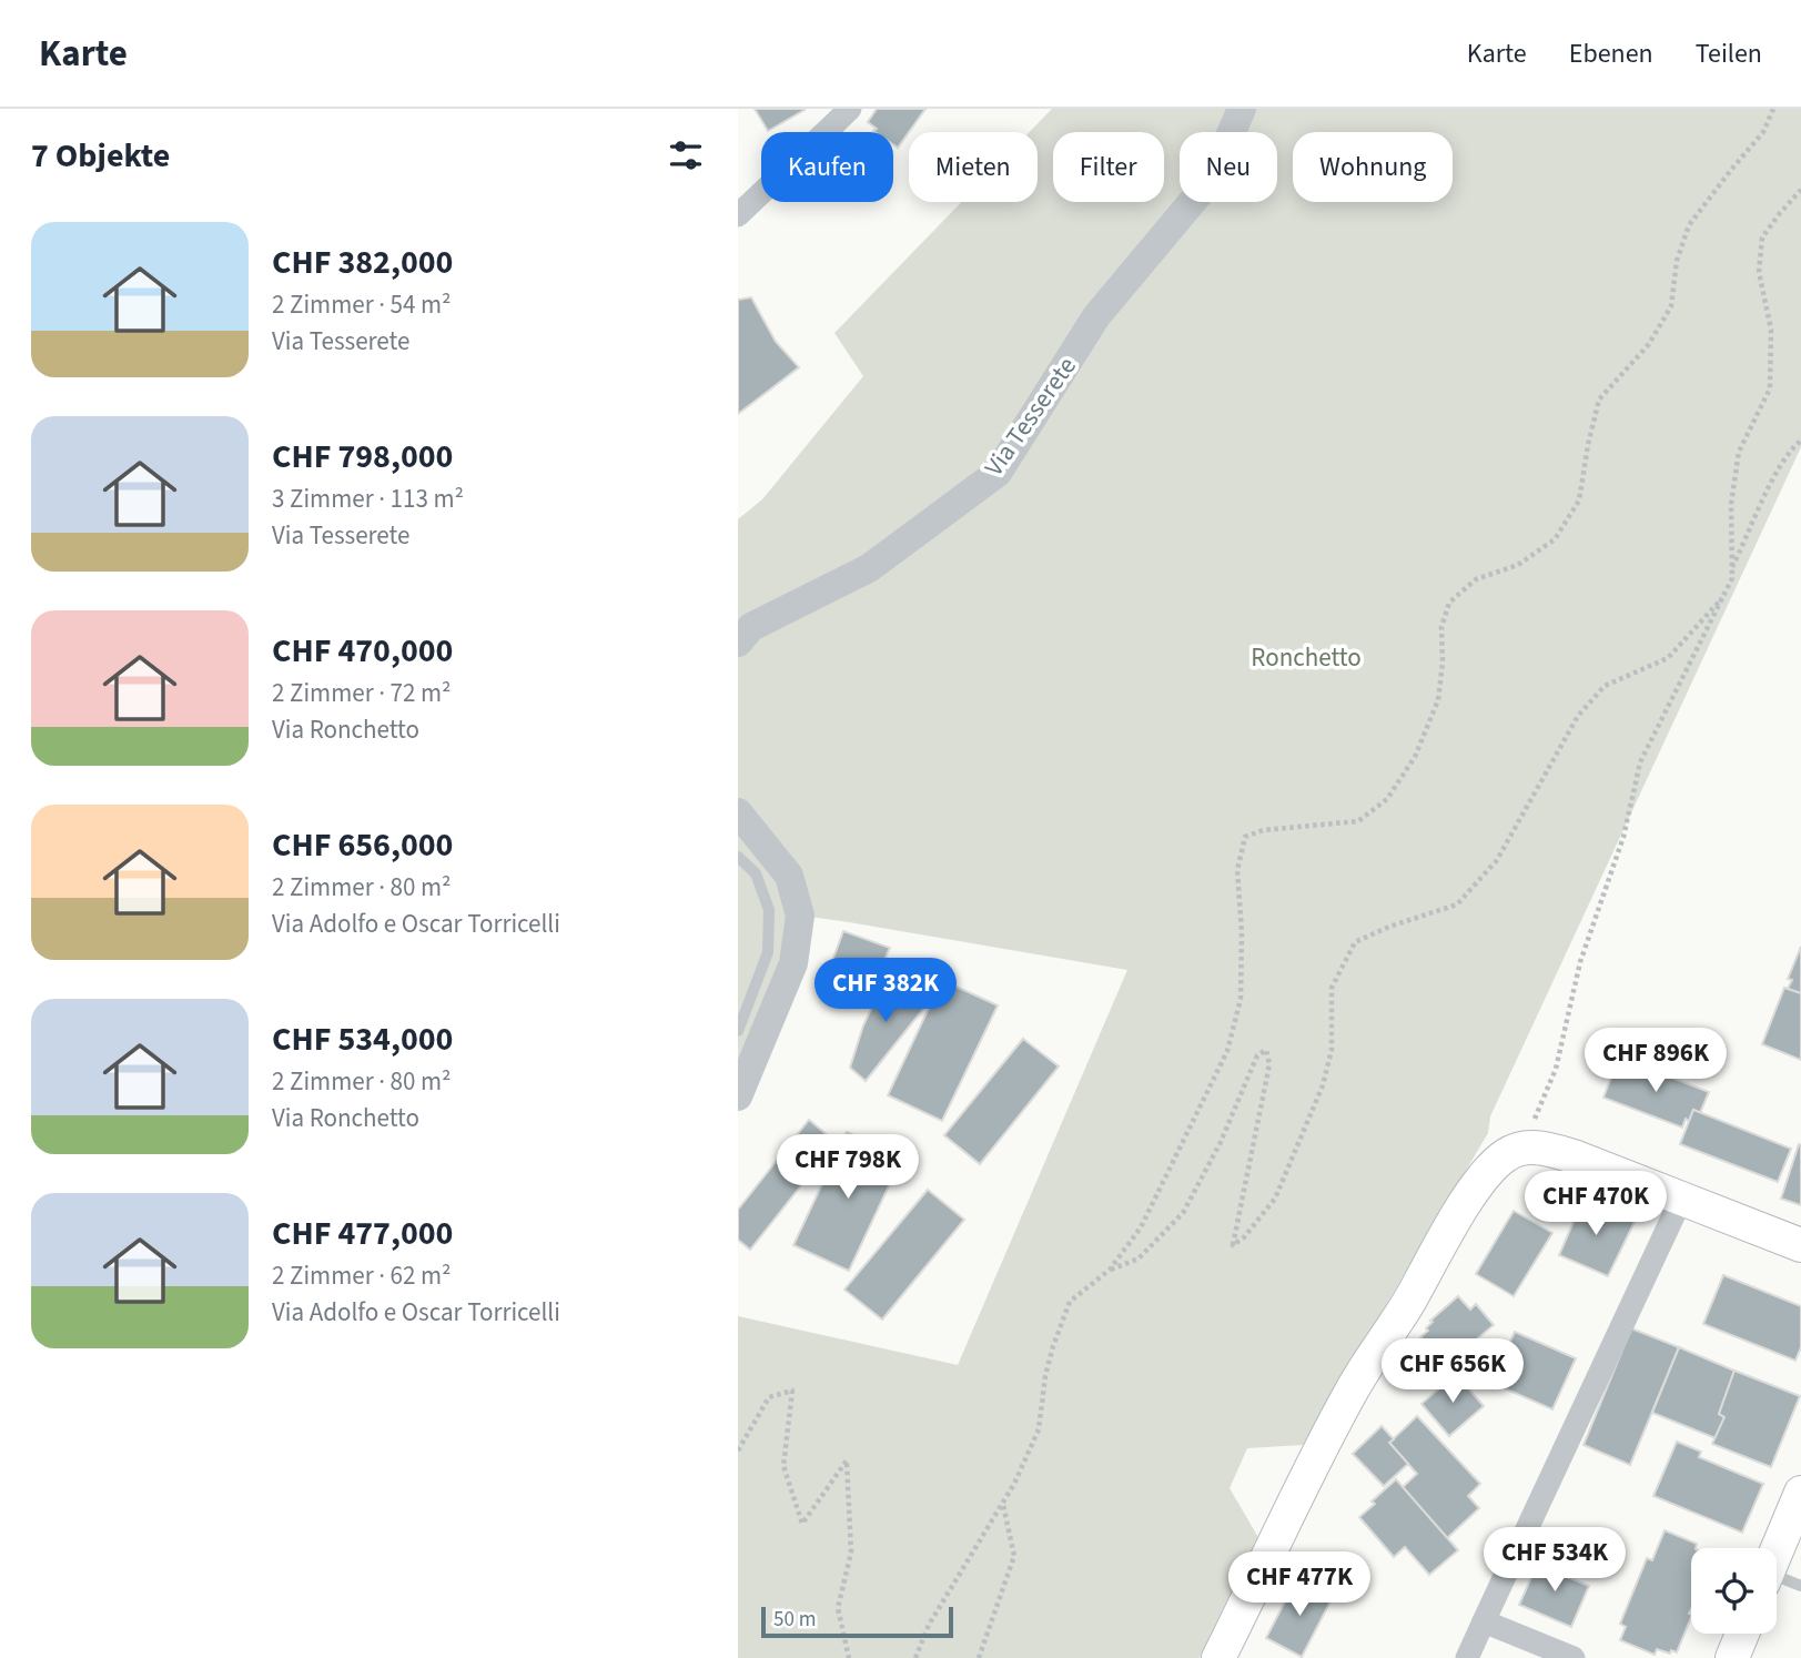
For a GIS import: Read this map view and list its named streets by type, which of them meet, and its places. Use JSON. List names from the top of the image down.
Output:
{
  "streets": {
    "street": ["Via Tesserete"]
  },
  "parks": ["Ronchetto"],
  "scale_bar": "50 m",
  "page": {
    "header": "Karte",
    "nav": ["Karte", "Ebenen", "Teilen"],
    "heading": "7 Objekte",
    "chip": [
      "Kaufen",
      "Mieten",
      "Filter",
      "Neu",
      "Wohnung"
    ],
    "list": [
      {
        "name": "CHF 382,000",
        "note": "2 Zimmer · 54 m² · Via Tesserete"
      },
      {
        "name": "CHF 798,000",
        "note": "3 Zimmer · 113 m² · Via Tesserete"
      },
      {
        "name": "CHF 470,000",
        "note": "2 Zimmer · 72 m² · Via Ronchetto"
      },
      {
        "name": "CHF 656,000",
        "note": "2 Zimmer · 80 m² · Via Adolfo e Oscar Torricelli"
      },
      {
        "name": "CHF 534,000",
        "note": "2 Zimmer · 80 m² · Via Ronchetto"
      },
      {
        "name": "CHF 477,000",
        "note": "2 Zimmer · 62 m² · Via Adolfo e Oscar Torricelli"
      }
    ],
    "price": [
      "CHF 382K",
      "CHF 896K",
      "CHF 798K",
      "CHF 470K",
      "CHF 656K",
      "CHF 534K",
      "CHF 477K"
    ],
    "scale": "50 m"
  }
}
